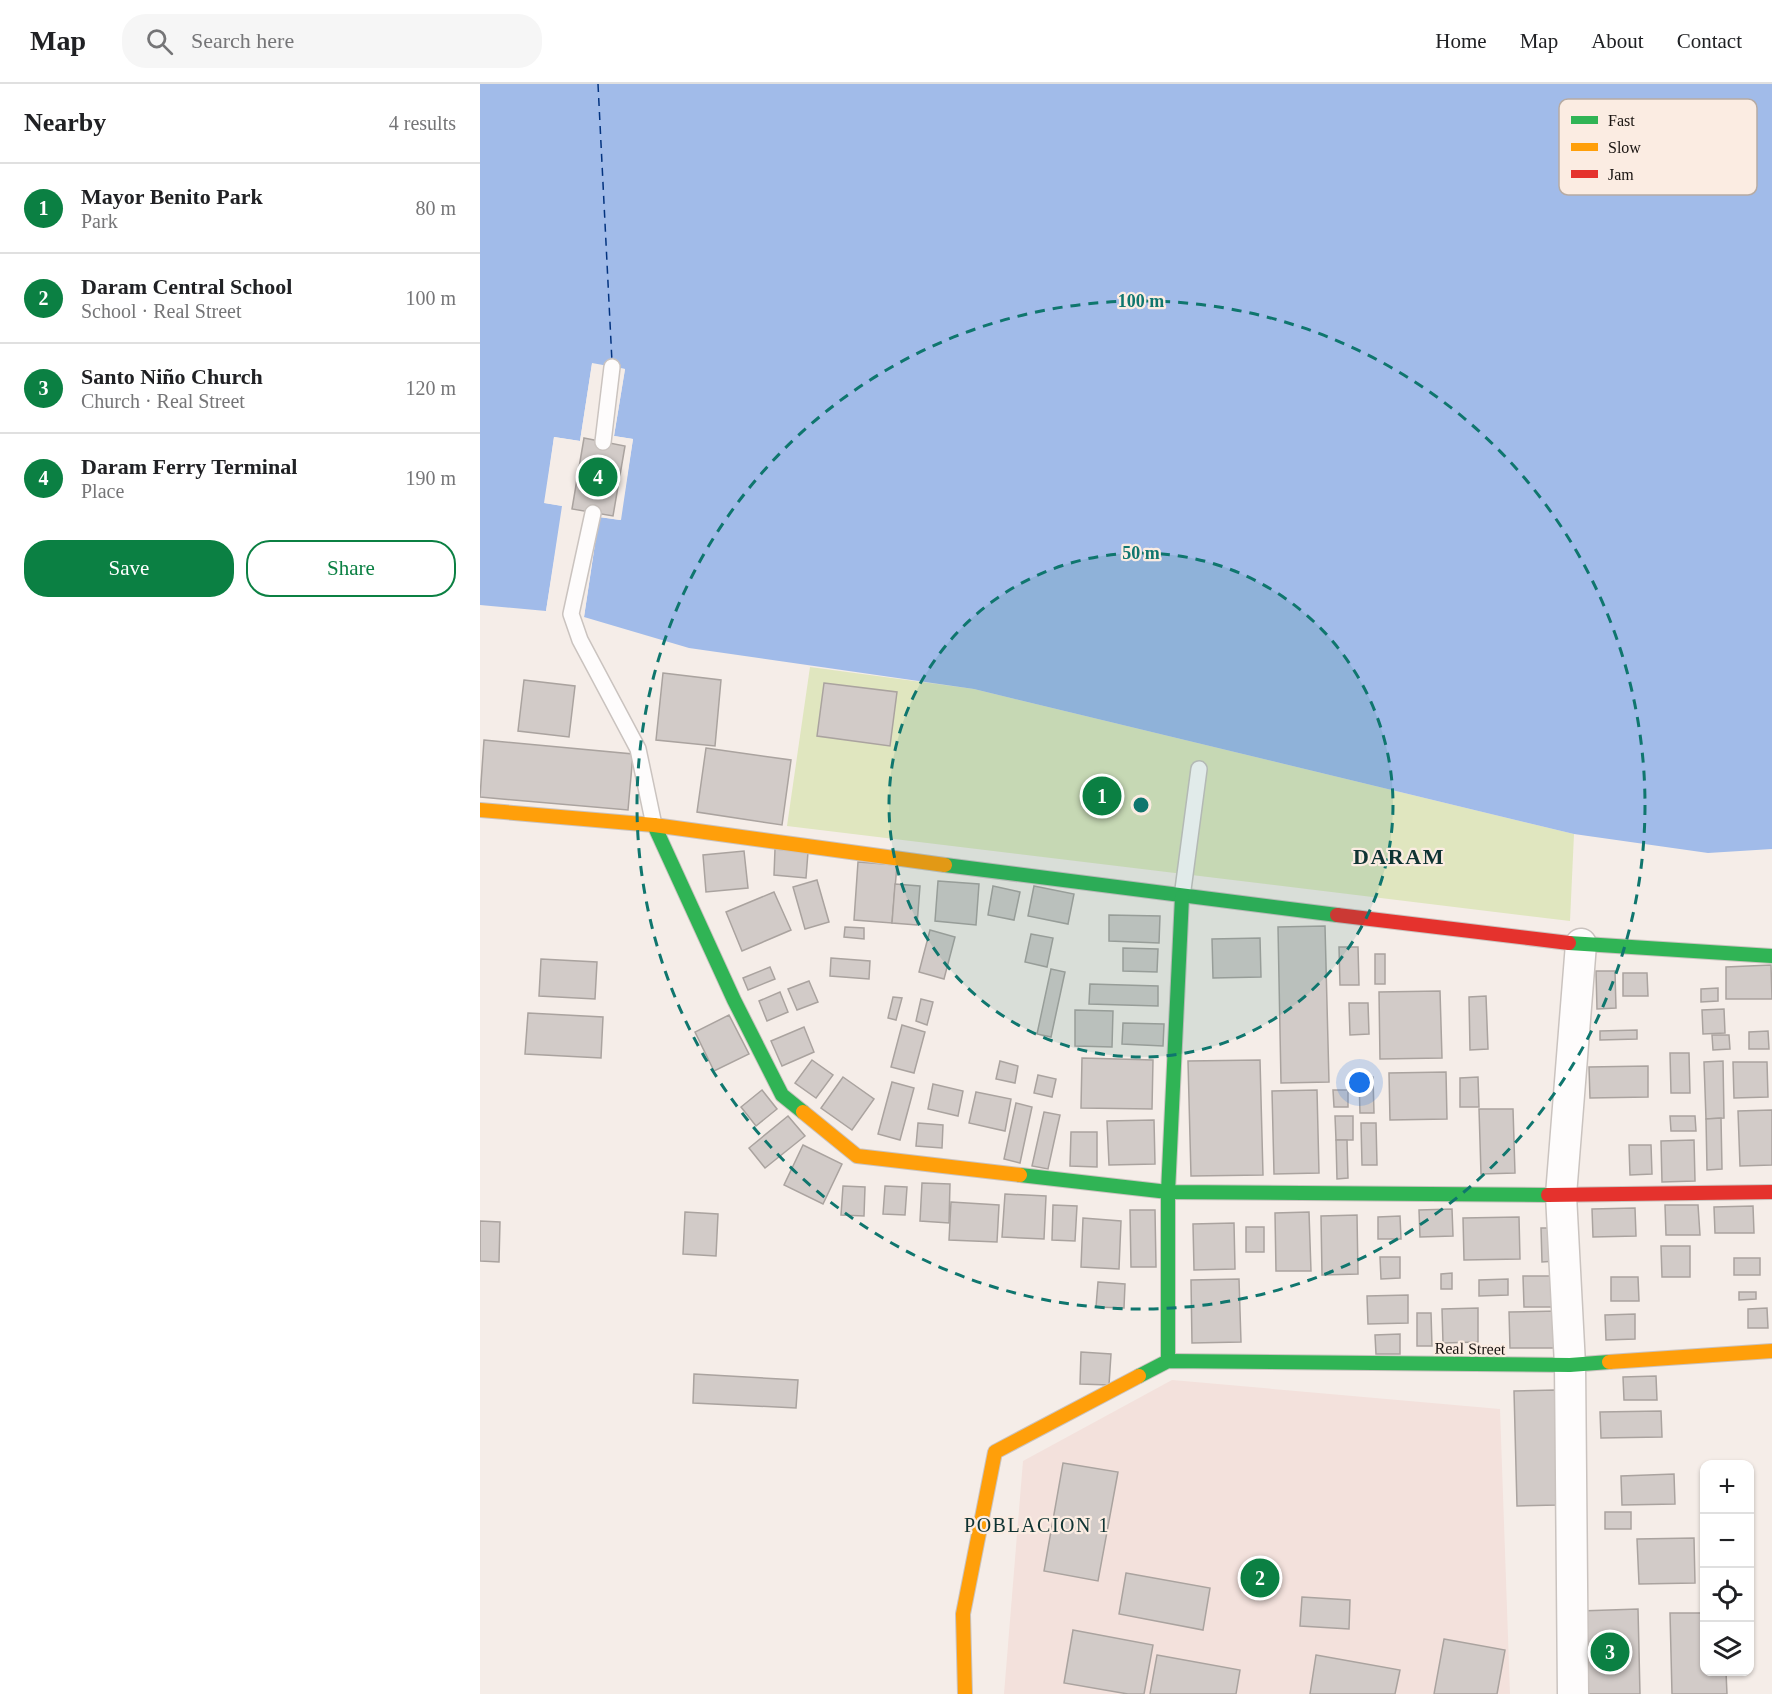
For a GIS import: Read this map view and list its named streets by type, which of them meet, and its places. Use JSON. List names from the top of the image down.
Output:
{
  "streets": {
    "street": ["Real Street"]
  },
  "districts": ["DARAM", "POBLACION 1"],
  "legend": ["Fast", "Slow", "Jam"],
  "page": {
    "header": "Map",
    "search": "Search here",
    "nav": [
      "Home",
      "Map",
      "About",
      "Contact"
    ],
    "heading": ["Nearby", "4 results"],
    "list": [
      {
        "mark": "1",
        "name": "Mayor Benito Park",
        "note": "Park",
        "value": "80 m"
      },
      {
        "mark": "2",
        "name": "Daram Central School",
        "note": "School · Real Street",
        "value": "100 m"
      },
      {
        "mark": "3",
        "name": "Santo Niño Church",
        "note": "Church · Real Street",
        "value": "120 m"
      },
      {
        "mark": "4",
        "name": "Daram Ferry Terminal",
        "note": "Place",
        "value": "190 m"
      }
    ],
    "pins": [
      "4",
      "1",
      "2",
      "3"
    ],
    "buttons": ["Save", "Share"],
    "map_buttons": ["+", "−"]
  },
  "rings": ["100 m", "50 m"]
}
